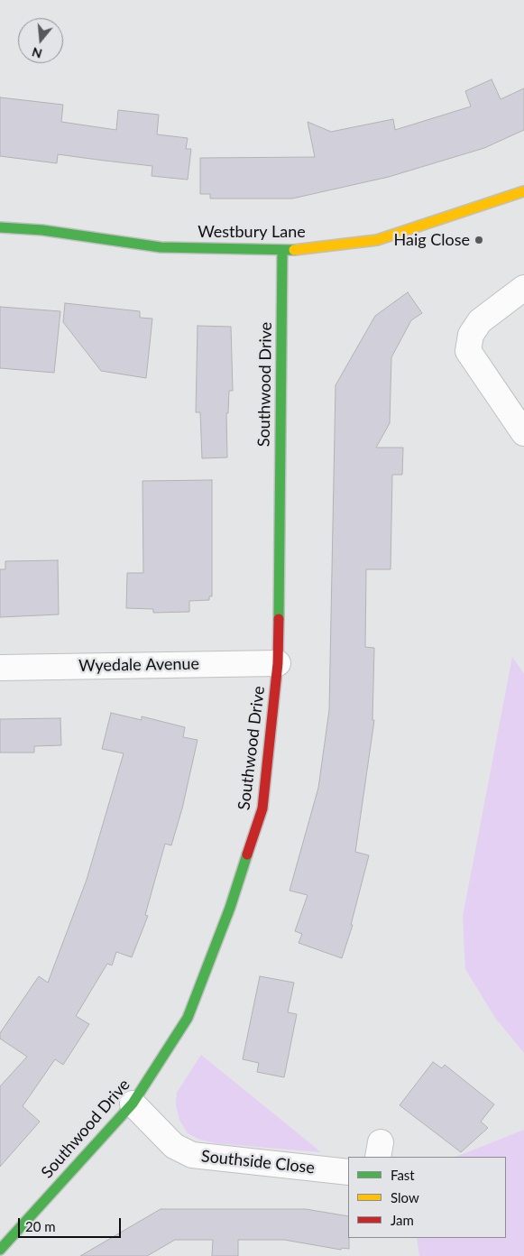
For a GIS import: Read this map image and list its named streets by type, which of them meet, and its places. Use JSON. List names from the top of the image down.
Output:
{
  "streets": {
    "street": [
      "Westbury Lane",
      "Southwood Drive",
      "Wyedale Avenue",
      "Southside Close"
    ]
  },
  "crossings": [
    ["Westbury Lane", "Southwood Drive"],
    ["Southwood Drive", "Wyedale Avenue"],
    ["Southwood Drive", "Southside Close"]
  ],
  "places": ["Haig Close"],
  "legend": ["Fast", "Slow", "Jam"],
  "scale_bar": "20 m",
  "north": "bottom"
}
